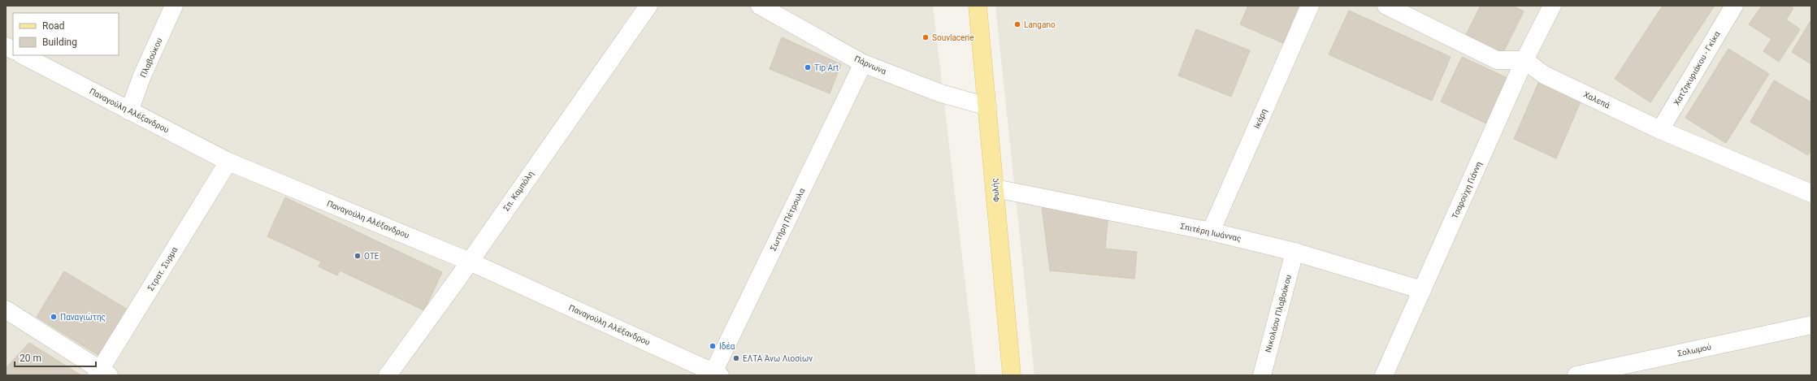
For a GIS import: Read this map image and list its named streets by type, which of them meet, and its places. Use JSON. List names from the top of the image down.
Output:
{
  "streets": {
    "main road": ["Φυλής"],
    "street": [
      "Πλαβούκου",
      "Πάρνωνα",
      "Χατζηκυριάκου - Γκίκα",
      "Χαλεπά",
      "Παναγούλη Αλέξανδρου",
      "Ικάρη",
      "Τσαρούχη Γιάννη",
      "Σπ. Καμπόλη",
      "Σωτήρη Πέτρουλα",
      "Σπιτέρη Ιωάννας",
      "Στρατ. Συρμα",
      "Νικολάου Πλαβούκου",
      "Σολωμού"
    ]
  },
  "crossings": [
    ["Πλαβούκου", "Παναγούλη Αλέξανδρου"],
    ["Πάρνωνα", "Φυλής"],
    ["Πάρνωνα", "Σωτήρη Πέτρουλα"],
    ["Χατζηκυριάκου - Γκίκα", "Χαλεπά"],
    ["Χαλεπά", "Τσαρούχη Γιάννη"],
    ["Παναγούλη Αλέξανδρου", "Σπ. Καμπόλη"],
    ["Παναγούλη Αλέξανδρου", "Σωτήρη Πέτρουλα"],
    ["Παναγούλη Αλέξανδρου", "Στρατ. Συρμα"],
    ["Ικάρη", "Σπιτέρη Ιωάννας"],
    ["Φυλής", "Σπιτέρη Ιωάννας"],
    ["Τσαρούχη Γιάννη", "Σπιτέρη Ιωάννας"],
    ["Σπιτέρη Ιωάννας", "Νικολάου Πλαβούκου"]
  ],
  "places": [
    "Langano",
    "Souvlacerie",
    "Tip Art",
    "ΟΤΕ",
    "Παναγιώτης",
    "Ιδέα",
    "ΕΛΤΑ Άνω Λιοσίων"
  ],
  "legend": ["Road", "Building"],
  "scale_bar": "20 m"
}
